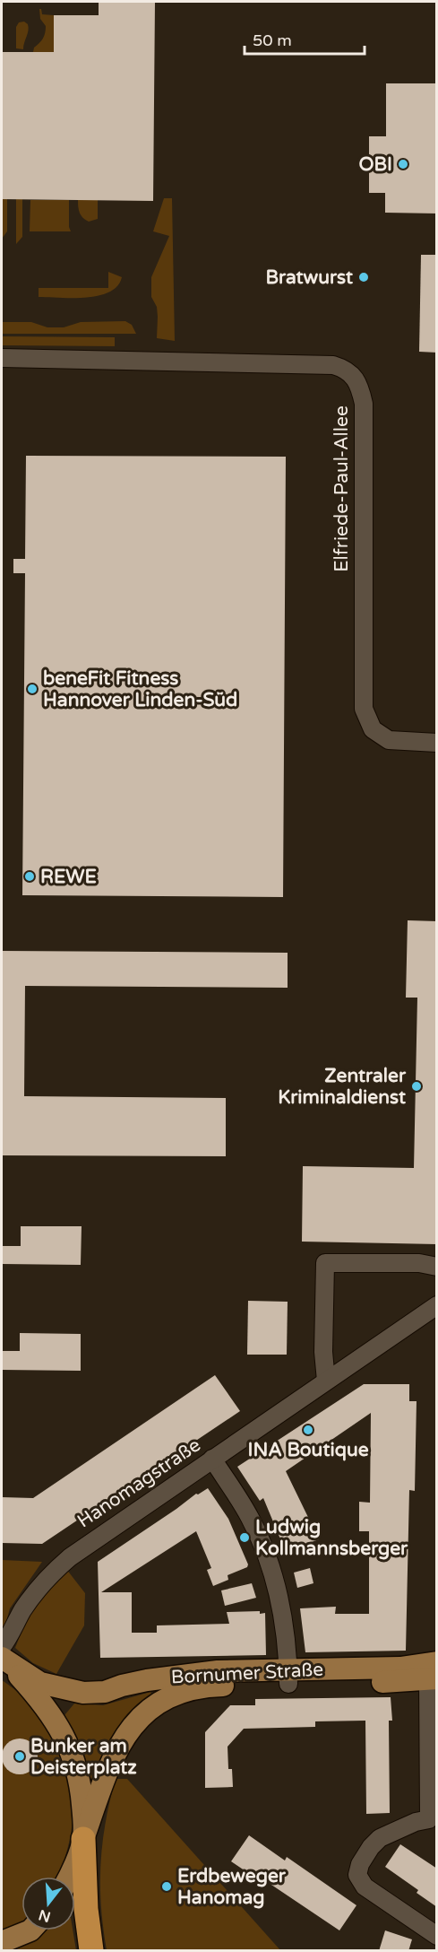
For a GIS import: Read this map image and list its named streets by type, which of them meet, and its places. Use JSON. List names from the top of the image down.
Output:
{
  "streets": {
    "main road": ["Bornumer Straße"],
    "street": ["Elfriede-Paul-Allee", "Hanomagstraße"]
  },
  "crossings": [
    ["Hanomagstraße", "Bornumer Straße"]
  ],
  "places": [
    "OBI",
    "Bratwurst",
    "beneFit Fitness Hannover Linden-Süd",
    "REWE",
    "Zentraler Kriminaldienst",
    "INA Boutique",
    "Ludwig Kollmannsberger",
    "Bunker am Deisterplatz",
    "Erdbeweger Hanomag"
  ],
  "scale_bar": "50 m",
  "north": "bottom"
}
